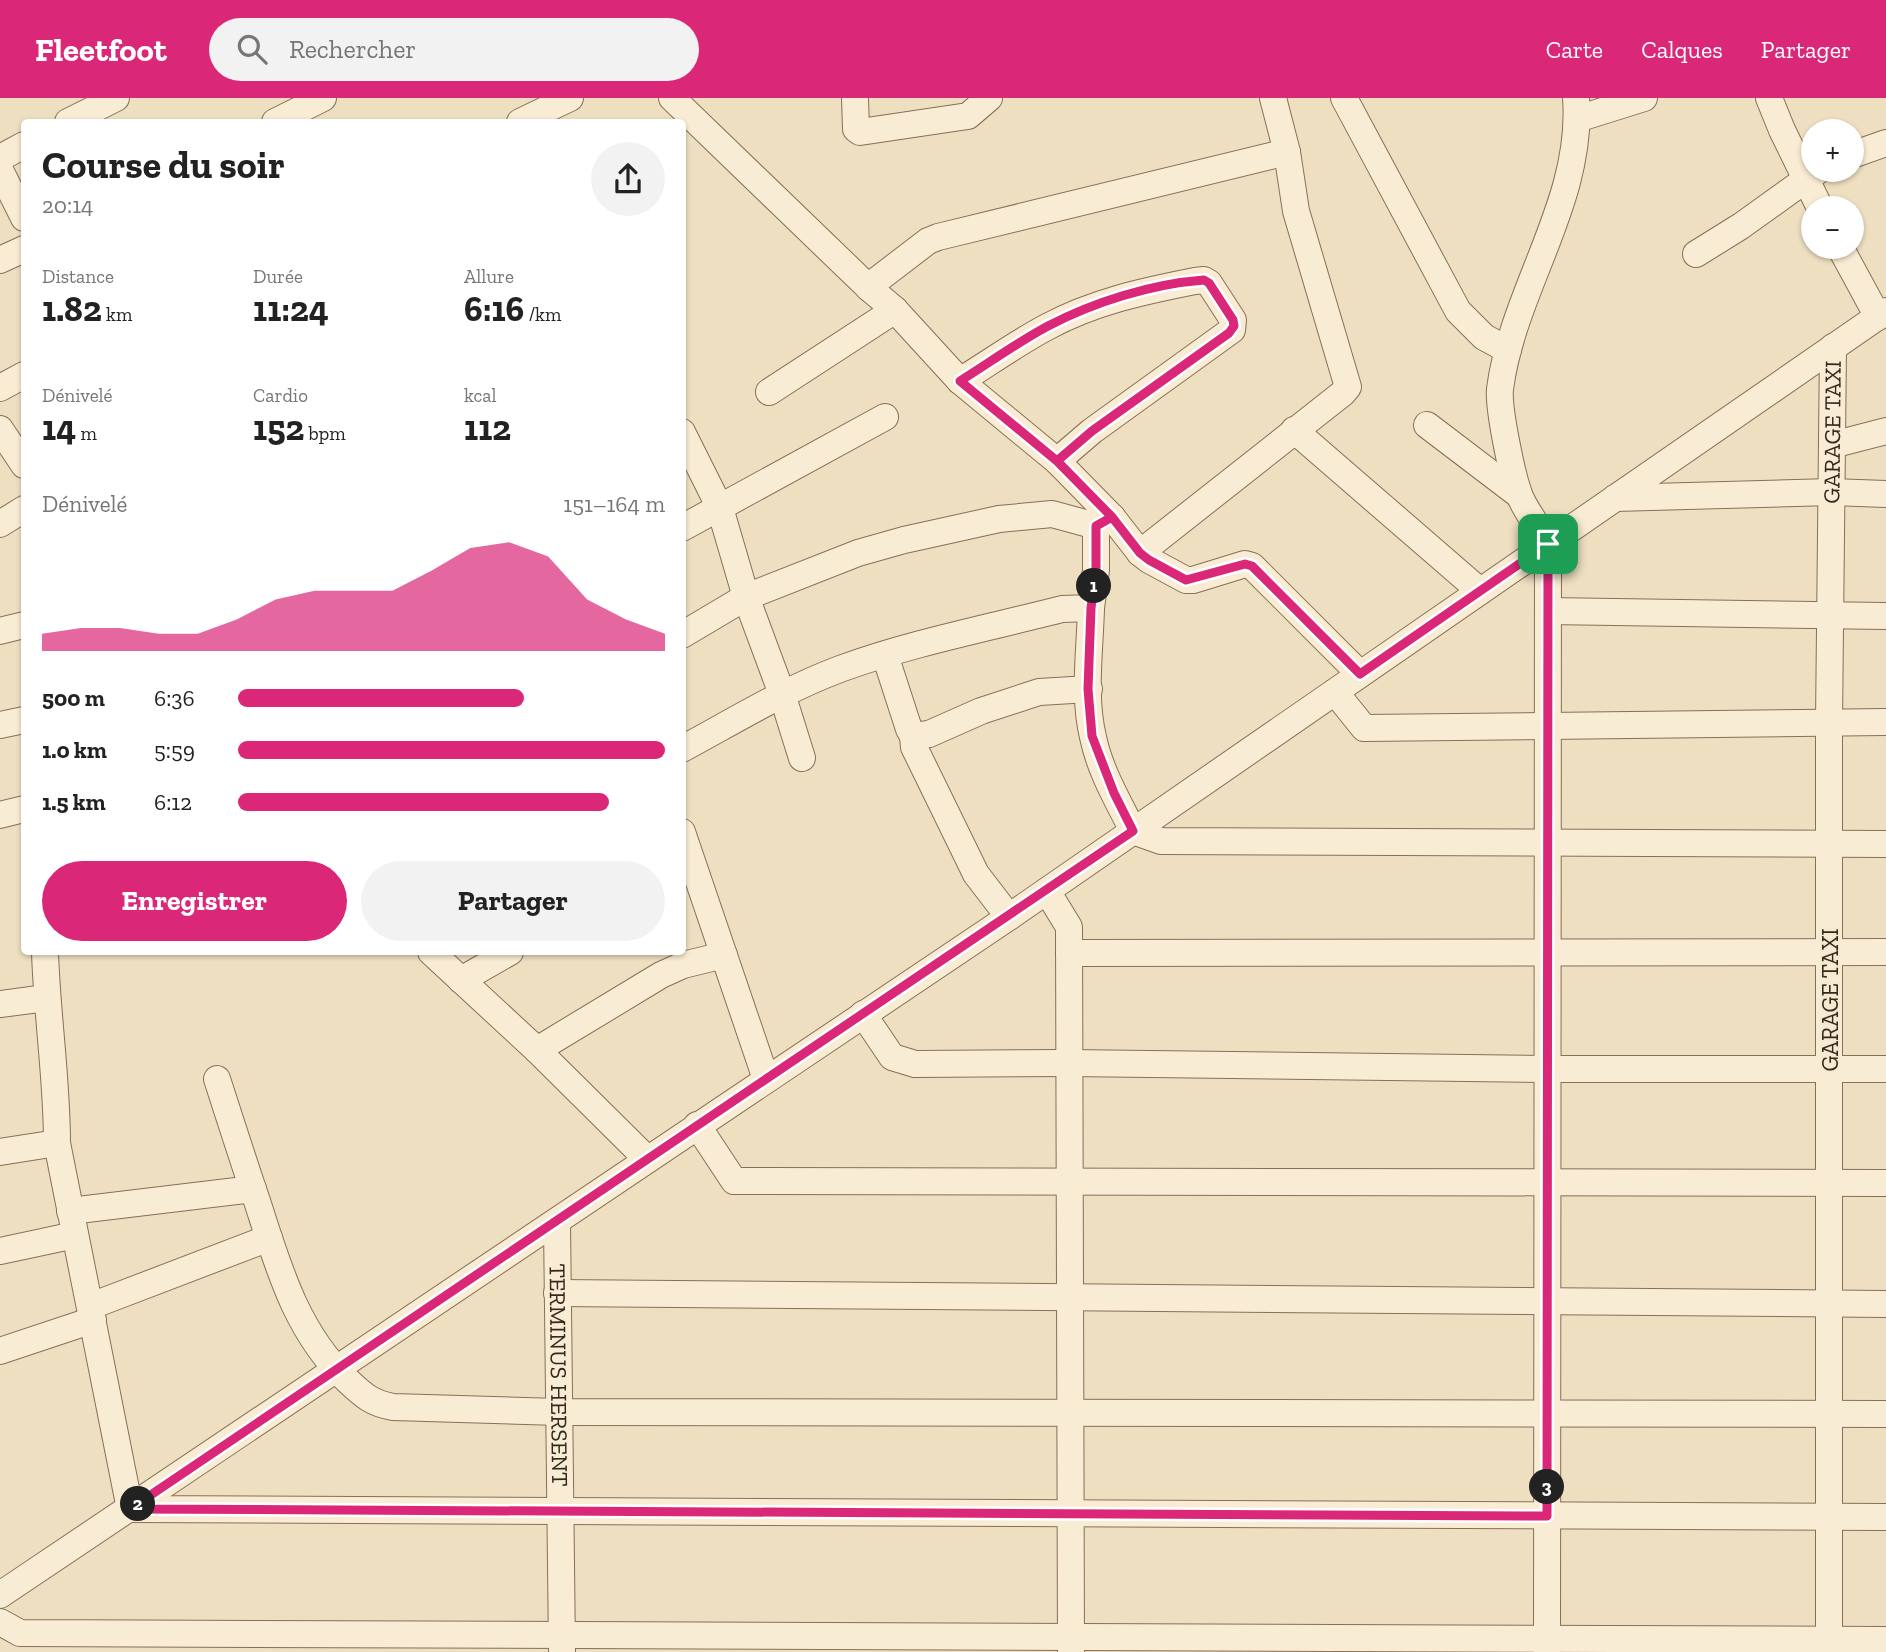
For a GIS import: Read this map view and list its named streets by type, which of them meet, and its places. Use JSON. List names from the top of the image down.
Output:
{
  "streets": {
    "street": ["GARAGE TAXI", "TERMINUS HERSENT"]
  },
  "page": {
    "header": "Fleetfoot",
    "search": "Rechercher",
    "nav": ["Carte", "Calques", "Partager"],
    "map_buttons": ["+", "−"],
    "heading": ["Course du soir", "20:14"],
    "stats": [
      ["Distance", "1.82 km"],
      ["Durée", "11:24"],
      ["Allure", "6:16 /km"],
      ["Dénivelé", "14 m"],
      ["Cardio", "152 bpm"],
      ["kcal", "112"]
    ],
    "chart": ["Dénivelé", "151–164 m"],
    "pins": ["1", "3", "2"],
    "list": [
      {
        "name": "500 m",
        "note": "6:36"
      },
      {
        "name": "1.0 km",
        "note": "5:59"
      },
      {
        "name": "1.5 km",
        "note": "6:12"
      }
    ],
    "buttons": ["Enregistrer", "Partager"]
  }
}
